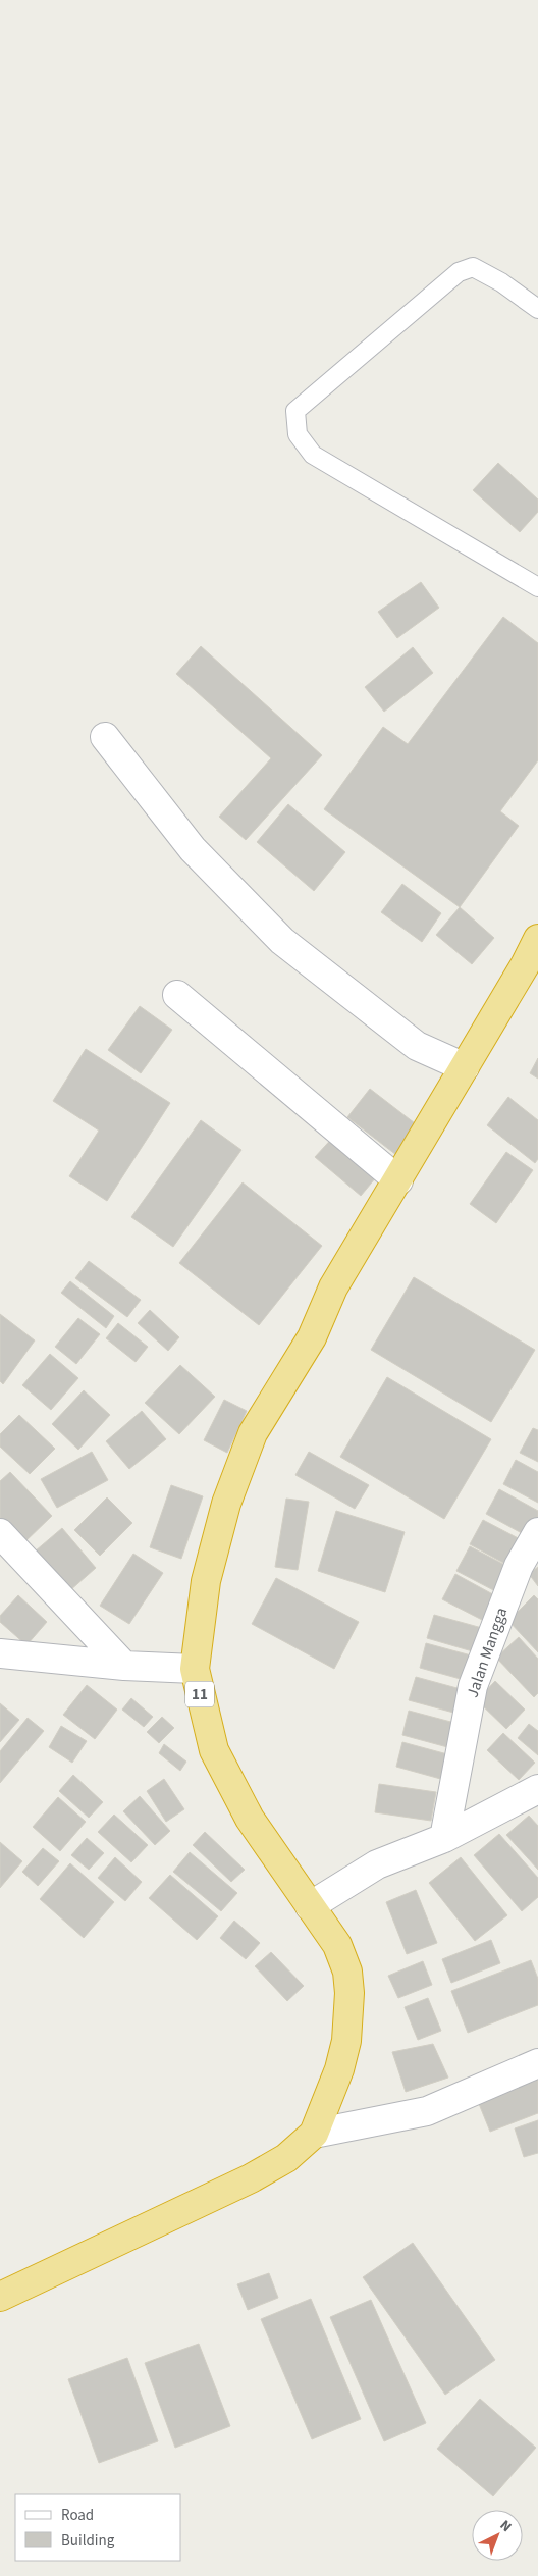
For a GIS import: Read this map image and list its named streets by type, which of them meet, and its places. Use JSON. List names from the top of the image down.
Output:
{
  "streets": {
    "highway": ["11"],
    "street": ["Jalan Mangga"]
  },
  "legend": ["Road", "Building"],
  "north": "top right"
}
